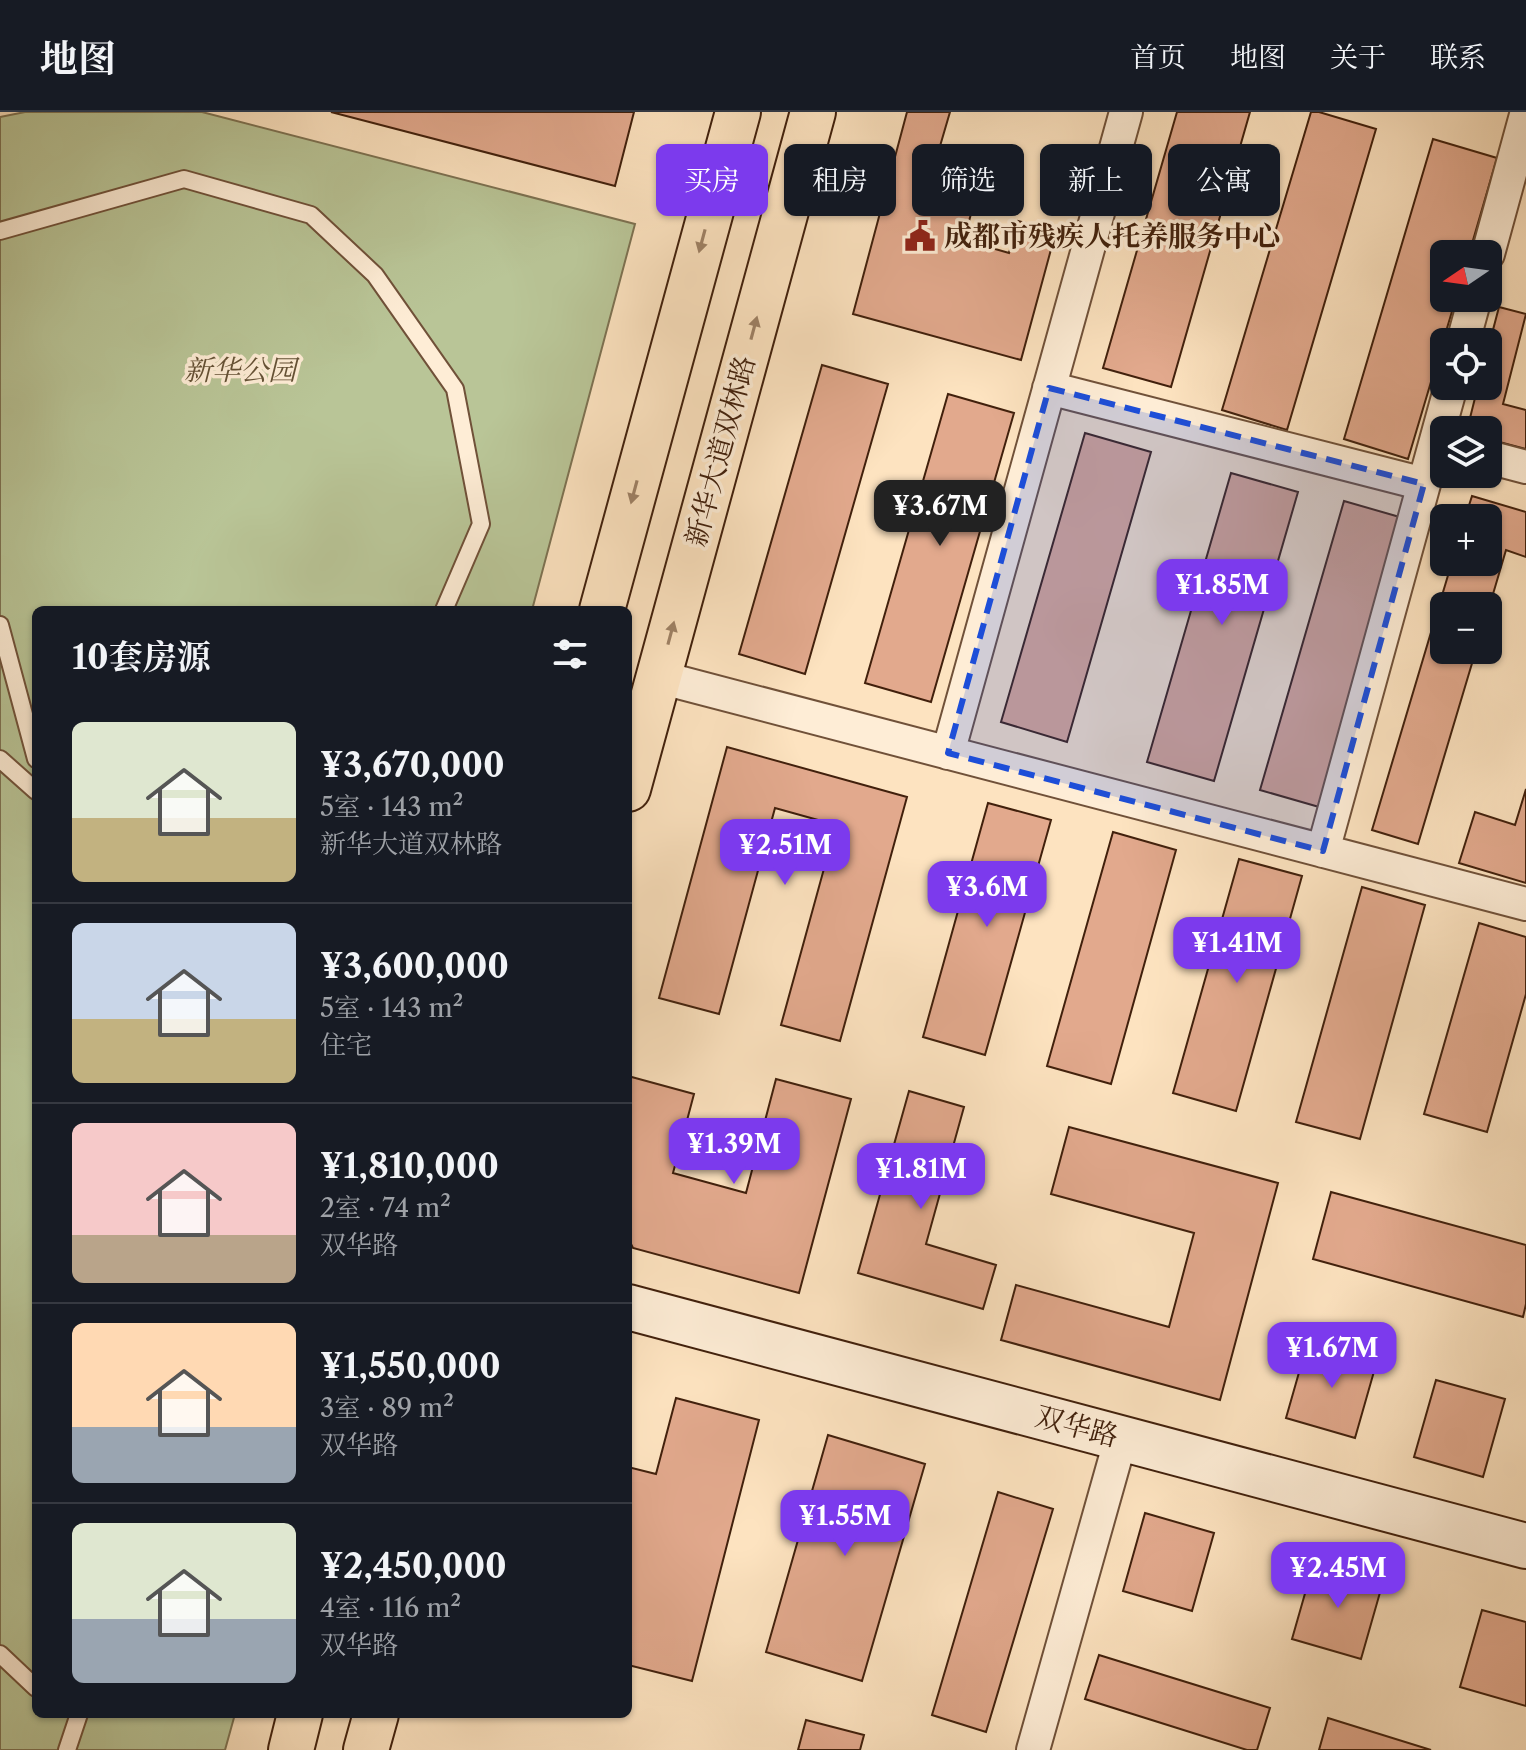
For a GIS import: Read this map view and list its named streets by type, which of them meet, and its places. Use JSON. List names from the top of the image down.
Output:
{
  "streets": {
    "main road": ["新华大道双林路"],
    "street": ["双华路"]
  },
  "parks": ["新华公园"],
  "places": {
    "public building": ["成都市残疾人托养服务中心"]
  },
  "north": "left",
  "page": {
    "header": "地图",
    "nav": [
      "首页",
      "地图",
      "关于",
      "联系"
    ],
    "chip": [
      "买房",
      "租房",
      "筛选",
      "新上",
      "公寓"
    ],
    "map_buttons": ["+", "−"],
    "price": [
      "¥3.67M",
      "¥1.85M",
      "¥2.51M",
      "¥3.6M",
      "¥1.41M",
      "¥1.39M",
      "¥1.81M",
      "¥1.67M",
      "¥1.55M",
      "¥2.45M"
    ],
    "heading": "10套房源",
    "list": [
      {
        "name": "¥3,670,000",
        "note": "5室 · 143 m² · 新华大道双林路"
      },
      {
        "name": "¥3,600,000",
        "note": "5室 · 143 m² · 住宅"
      },
      {
        "name": "¥1,810,000",
        "note": "2室 · 74 m² · 双华路"
      },
      {
        "name": "¥1,550,000",
        "note": "3室 · 89 m² · 双华路"
      },
      {
        "name": "¥2,450,000",
        "note": "4室 · 116 m² · 双华路"
      }
    ]
  }
}
